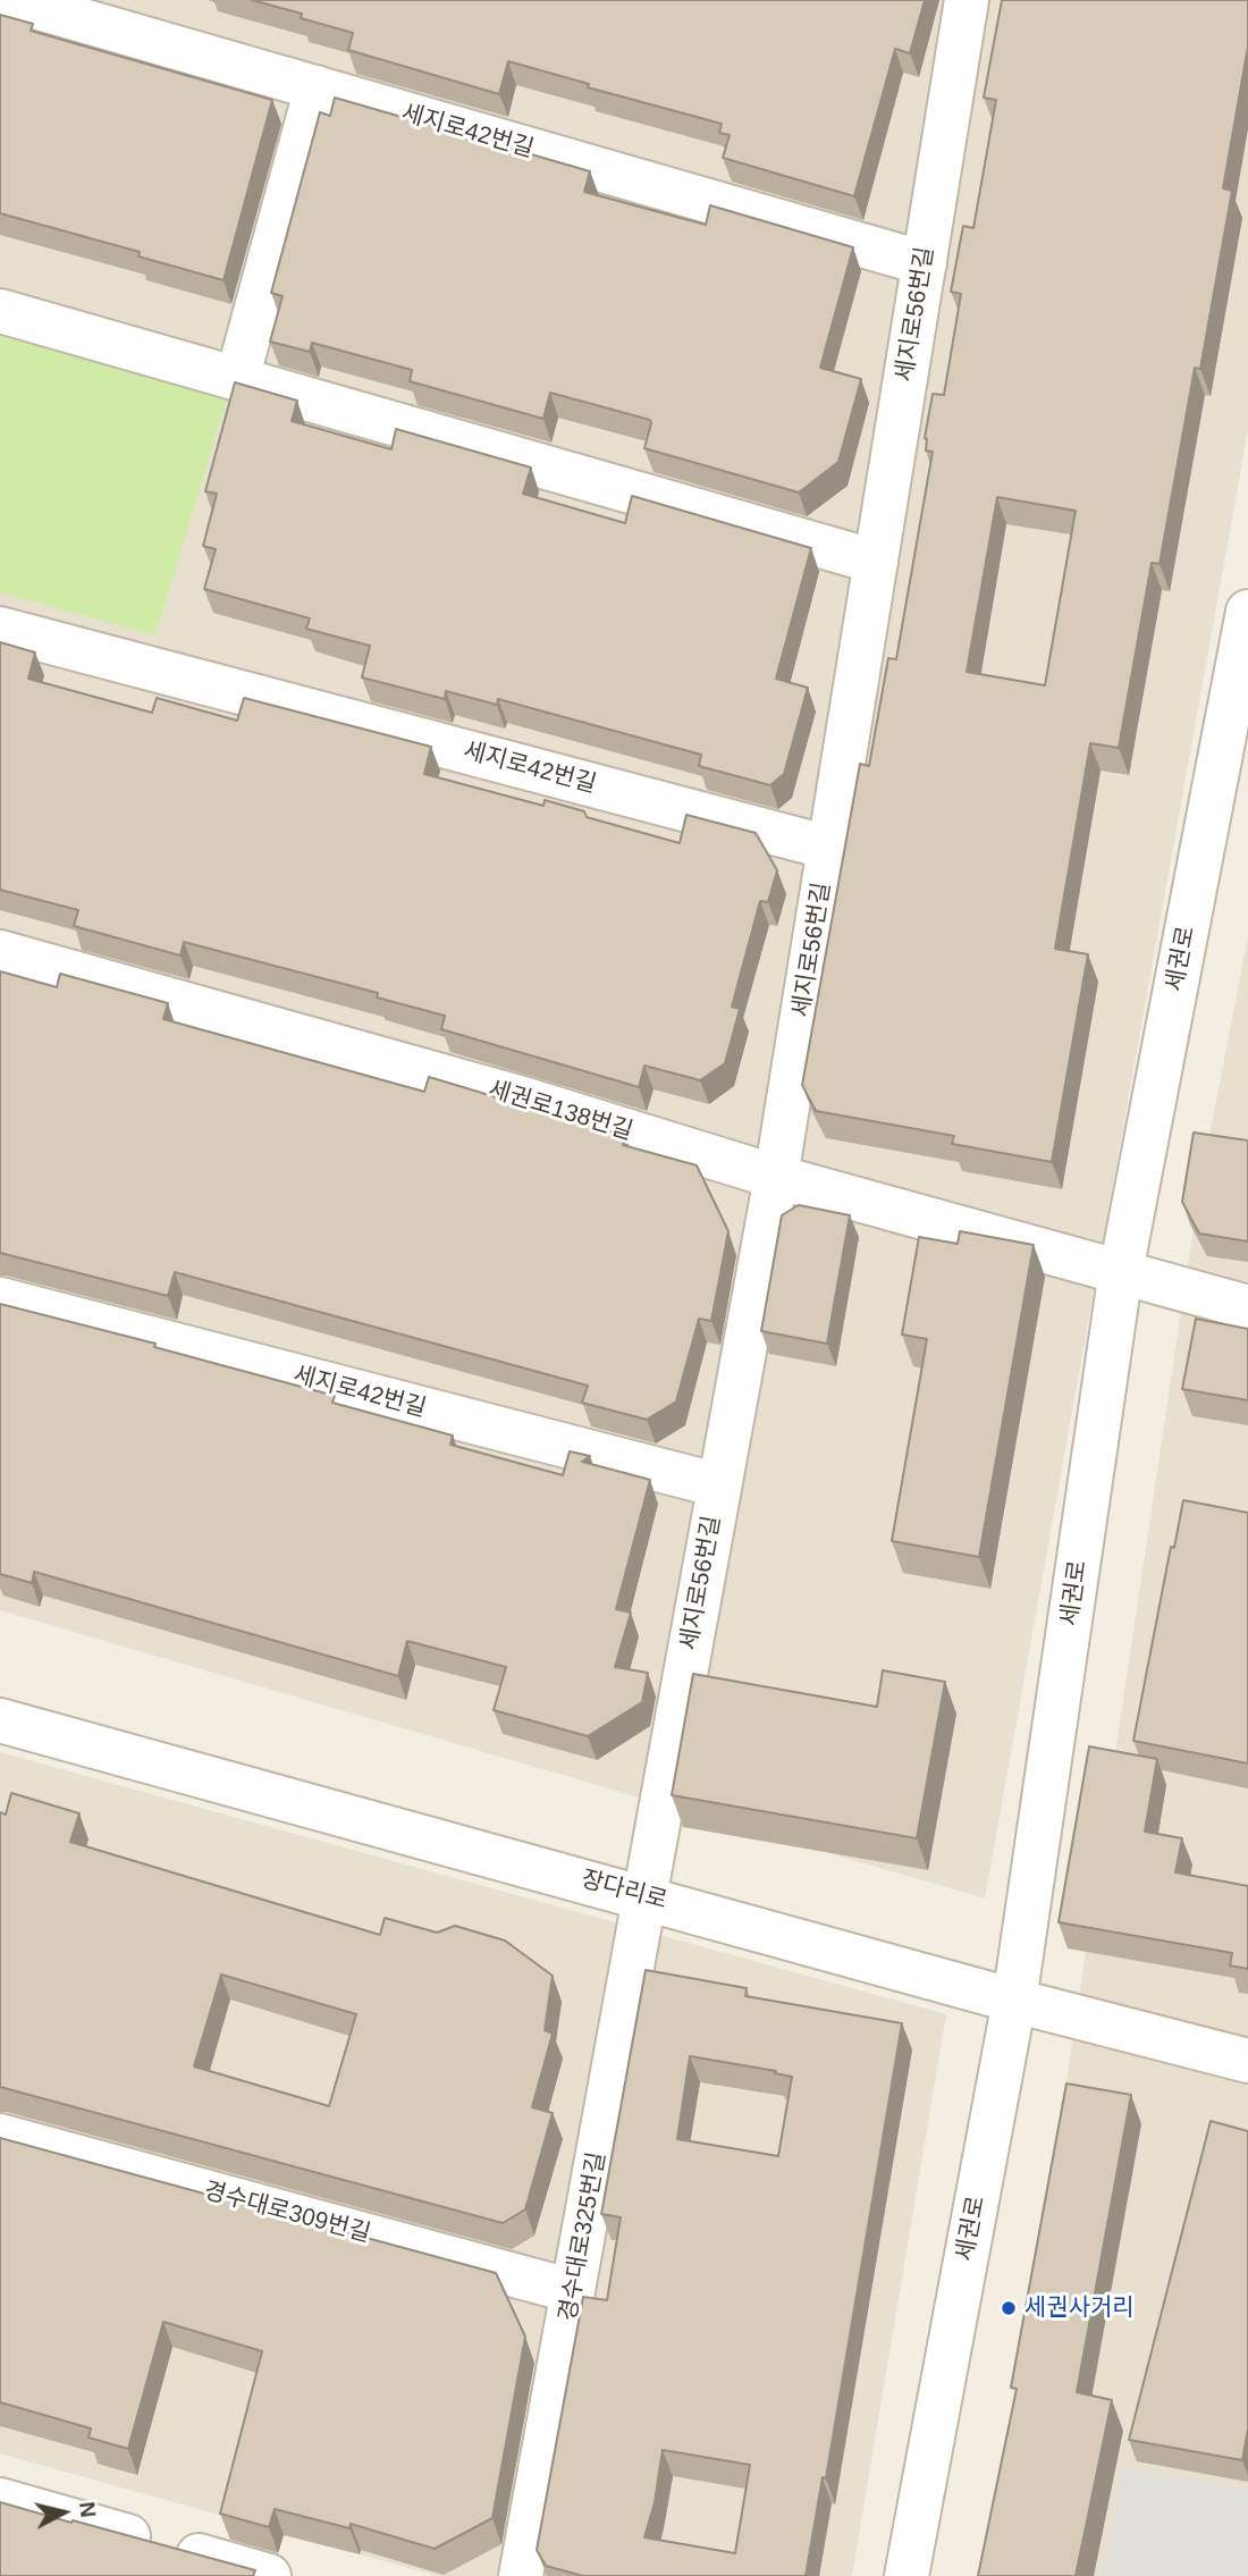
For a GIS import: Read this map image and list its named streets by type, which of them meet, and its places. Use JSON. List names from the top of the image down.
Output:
{
  "streets": {
    "street": [
      "세지로42번길",
      "세지로56번길",
      "세권로",
      "세권로138번길",
      "장다리로",
      "경수대로309번길",
      "경수대로325번길"
    ]
  },
  "crossings": [
    ["세지로42번길", "세지로56번길"],
    ["세지로56번길", "세권로138번길"],
    ["세지로56번길", "장다리로"],
    ["세지로56번길", "경수대로325번길"],
    ["세권로", "세권로138번길"],
    ["세권로", "장다리로"],
    ["장다리로", "경수대로325번길"],
    ["경수대로309번길", "경수대로325번길"]
  ],
  "places": ["세권사거리"],
  "north": "right"
}
